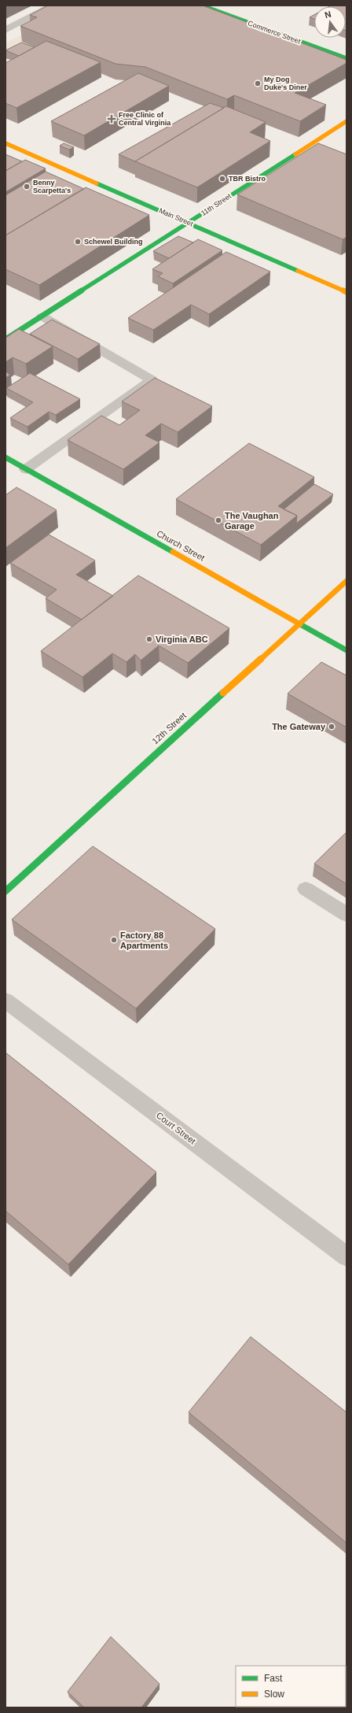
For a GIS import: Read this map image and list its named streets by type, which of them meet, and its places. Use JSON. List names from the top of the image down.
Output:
{
  "streets": {
    "main road": [
      "Commerce Street",
      "11th Street",
      "Main Street",
      "Church Street",
      "12th Street"
    ],
    "street": ["Court Street"]
  },
  "crossings": [
    ["11th Street", "Main Street"],
    ["Church Street", "12th Street"]
  ],
  "places": {
    "other": [
      "My Dog Duke's Diner",
      "TBR Bistro",
      "Benny Scarpetta's",
      "Schewel Building",
      "The Vaughan Garage",
      "Virginia ABC",
      "The Gateway",
      "Factory 88 Apartments"
    ],
    "health": ["Free Clinic of Central Virginia"]
  },
  "legend": ["Fast", "Slow"],
  "north": "top"
}
